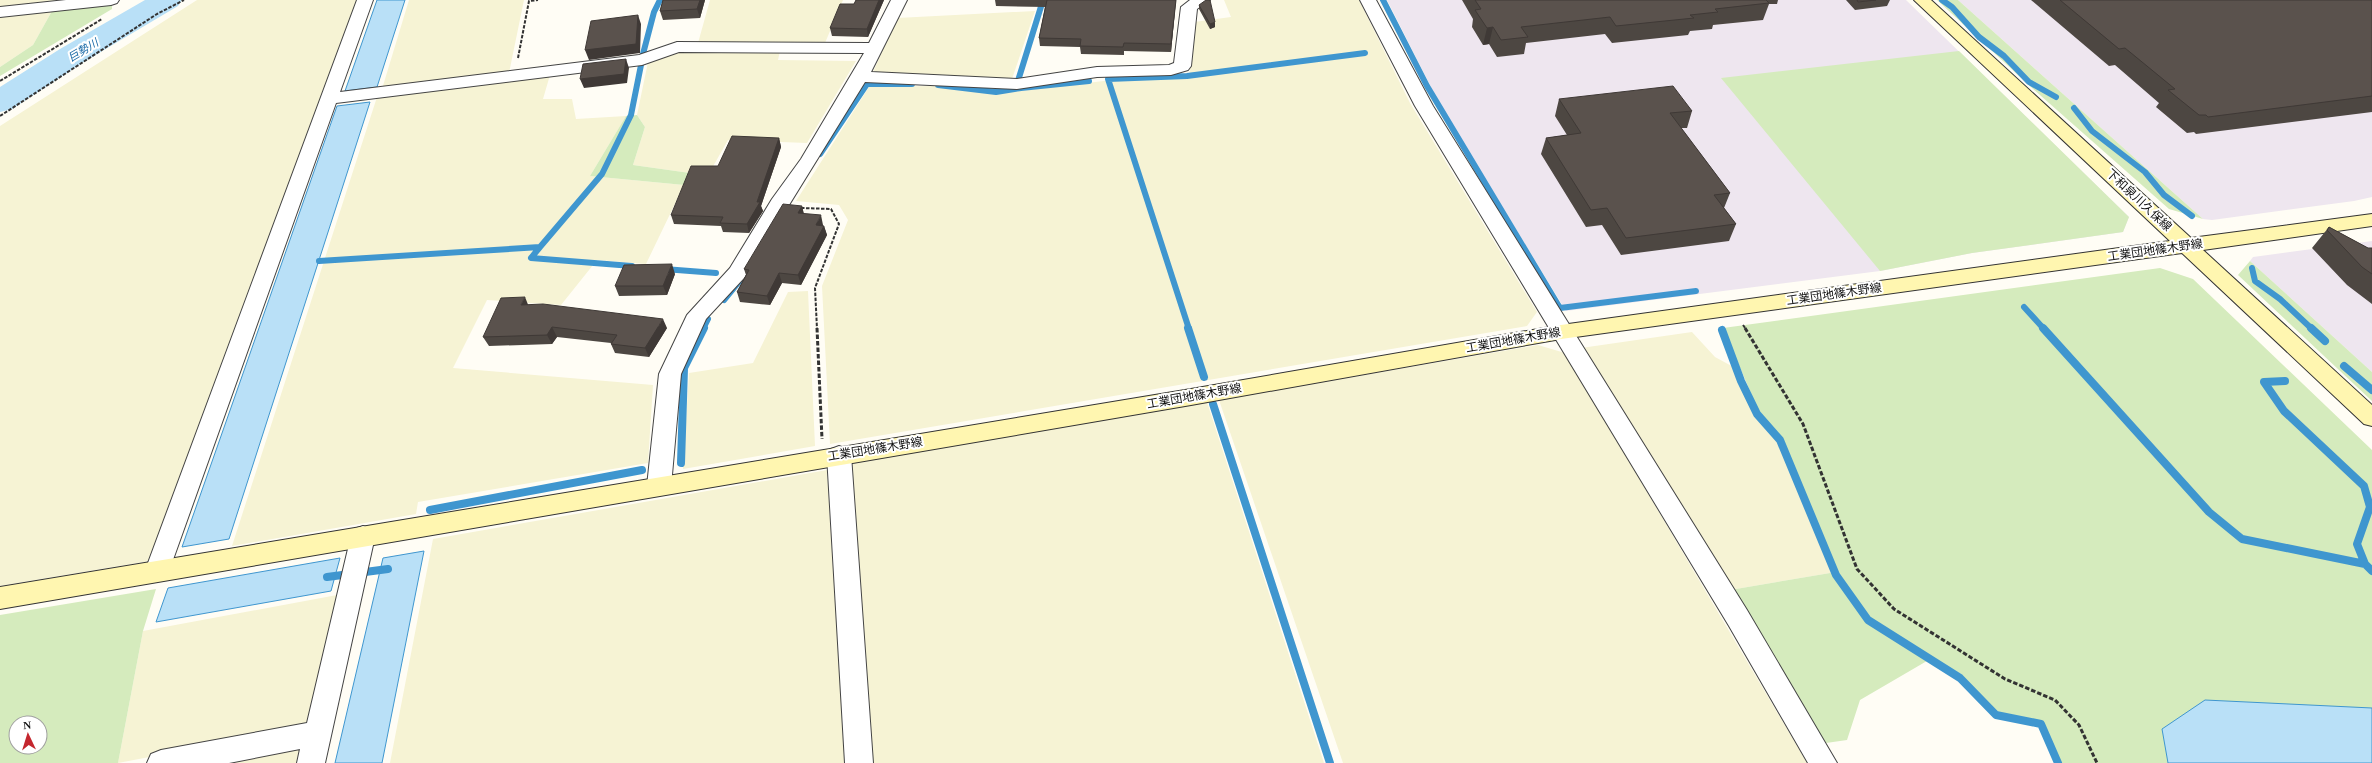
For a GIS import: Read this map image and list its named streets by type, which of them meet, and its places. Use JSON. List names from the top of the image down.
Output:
{
  "streets": {
    "street": ["下和泉川久保線", "工業団地篠木野線"]
  },
  "crossings": [
    ["下和泉川久保線", "工業団地篠木野線"]
  ],
  "water": ["巨勢川"],
  "north": "top"
}
